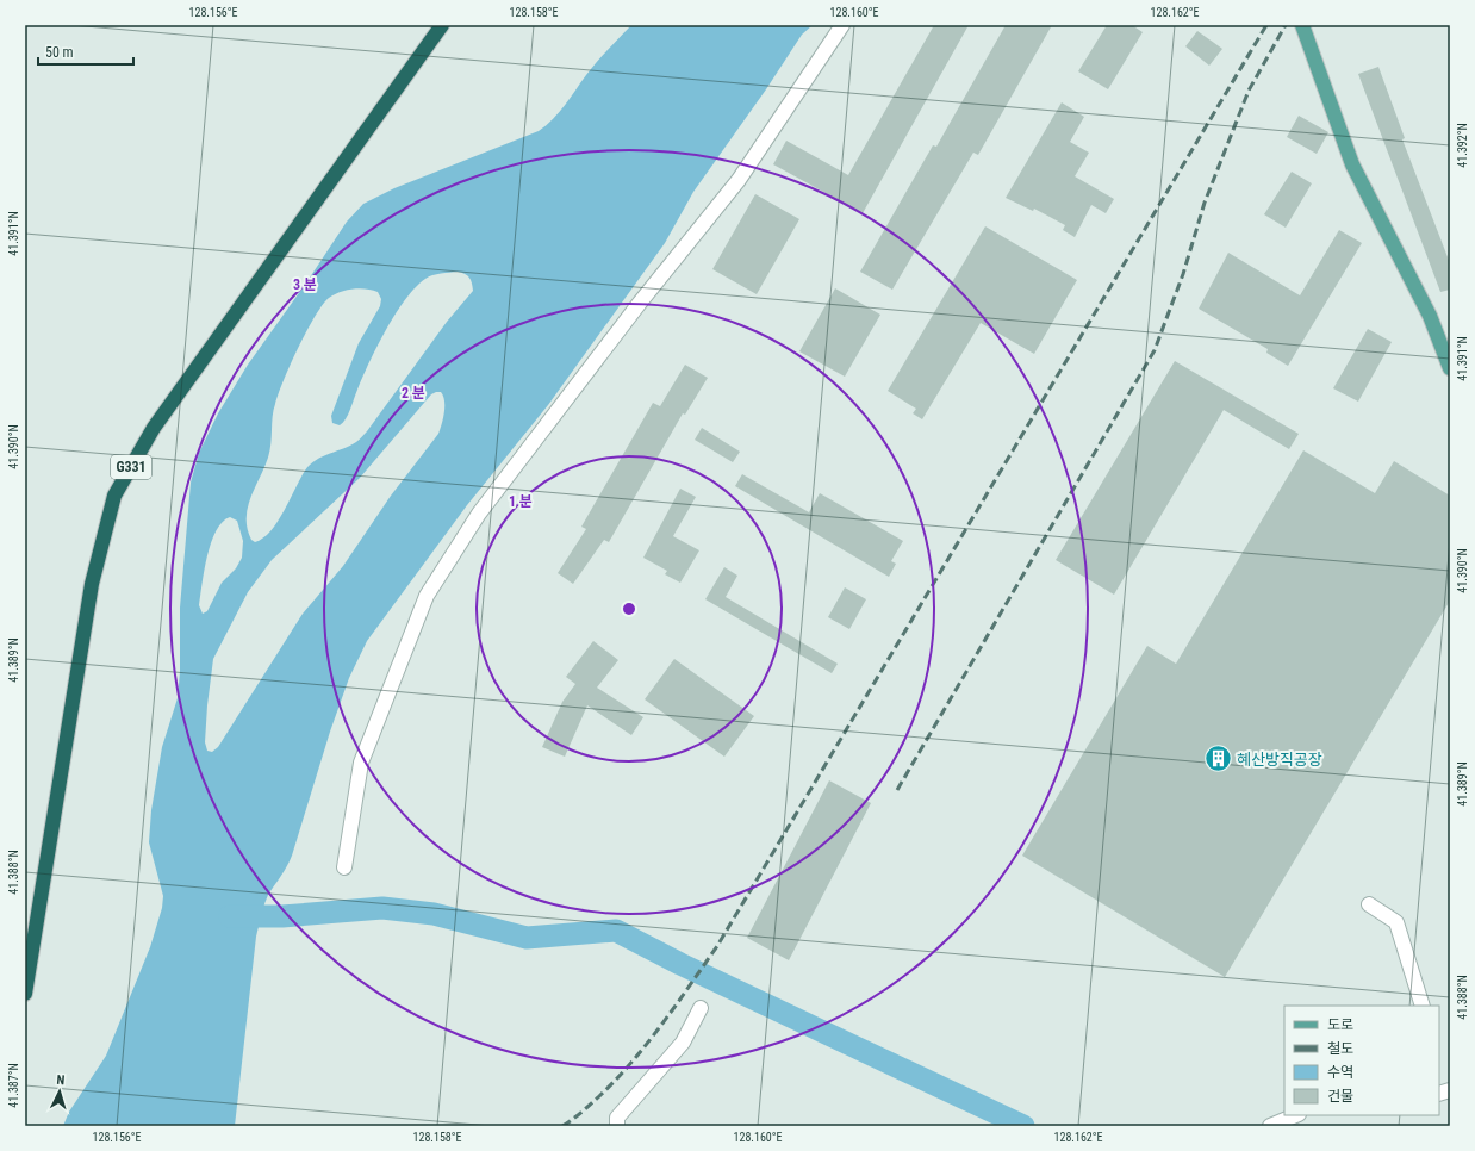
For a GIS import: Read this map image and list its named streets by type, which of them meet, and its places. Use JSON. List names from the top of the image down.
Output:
{
  "streets": {
    "highway": ["G331"]
  },
  "places": {
    "building": ["혜산방직공장"]
  },
  "legend": [
    "도로",
    "철도",
    "수역",
    "건물"
  ],
  "scale_bar": "50 m",
  "north": "top",
  "coordinates": [
    "128.156°E",
    "128.158°E",
    "128.160°E",
    "128.162°E",
    "41.392°N",
    "41.391°N",
    "41.390°N",
    "41.389°N",
    "41.388°N",
    "41.387°N"
  ],
  "rings": ["3 분", "2 분", "1 분"]
}
